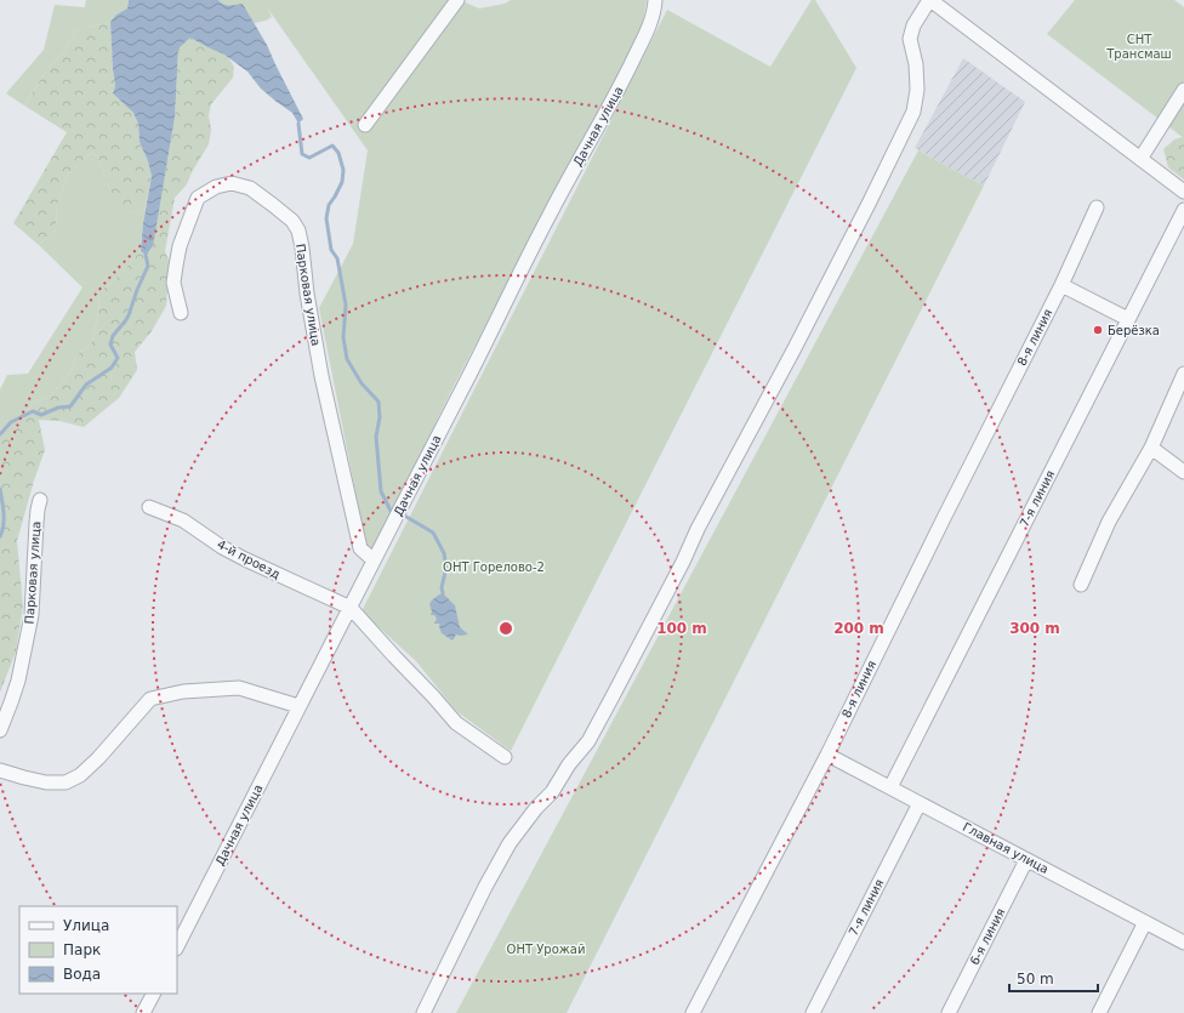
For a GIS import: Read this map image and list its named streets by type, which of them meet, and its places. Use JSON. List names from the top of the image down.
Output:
{
  "streets": {
    "street": [
      "Дачная улица",
      "Парковая улица",
      "8-я линия",
      "7-я линия",
      "4-й проезд",
      "Главная улица",
      "6-я линия"
    ]
  },
  "crossings": [
    ["Дачная улица", "Парковая улица"],
    ["Дачная улица", "4-й проезд"],
    ["8-я линия", "Главная улица"],
    ["7-я линия", "Главная улица"],
    ["Главная улица", "6-я линия"]
  ],
  "parks": ["СНТ Трансмаш", "ОНТ Горелово-2", "ОНТ Урожай"],
  "places": ["Берёзка"],
  "legend": ["Улица", "Парк", "Вода"],
  "scale_bar": "50 m",
  "rings": ["100 m", "200 m", "300 m"]
}
